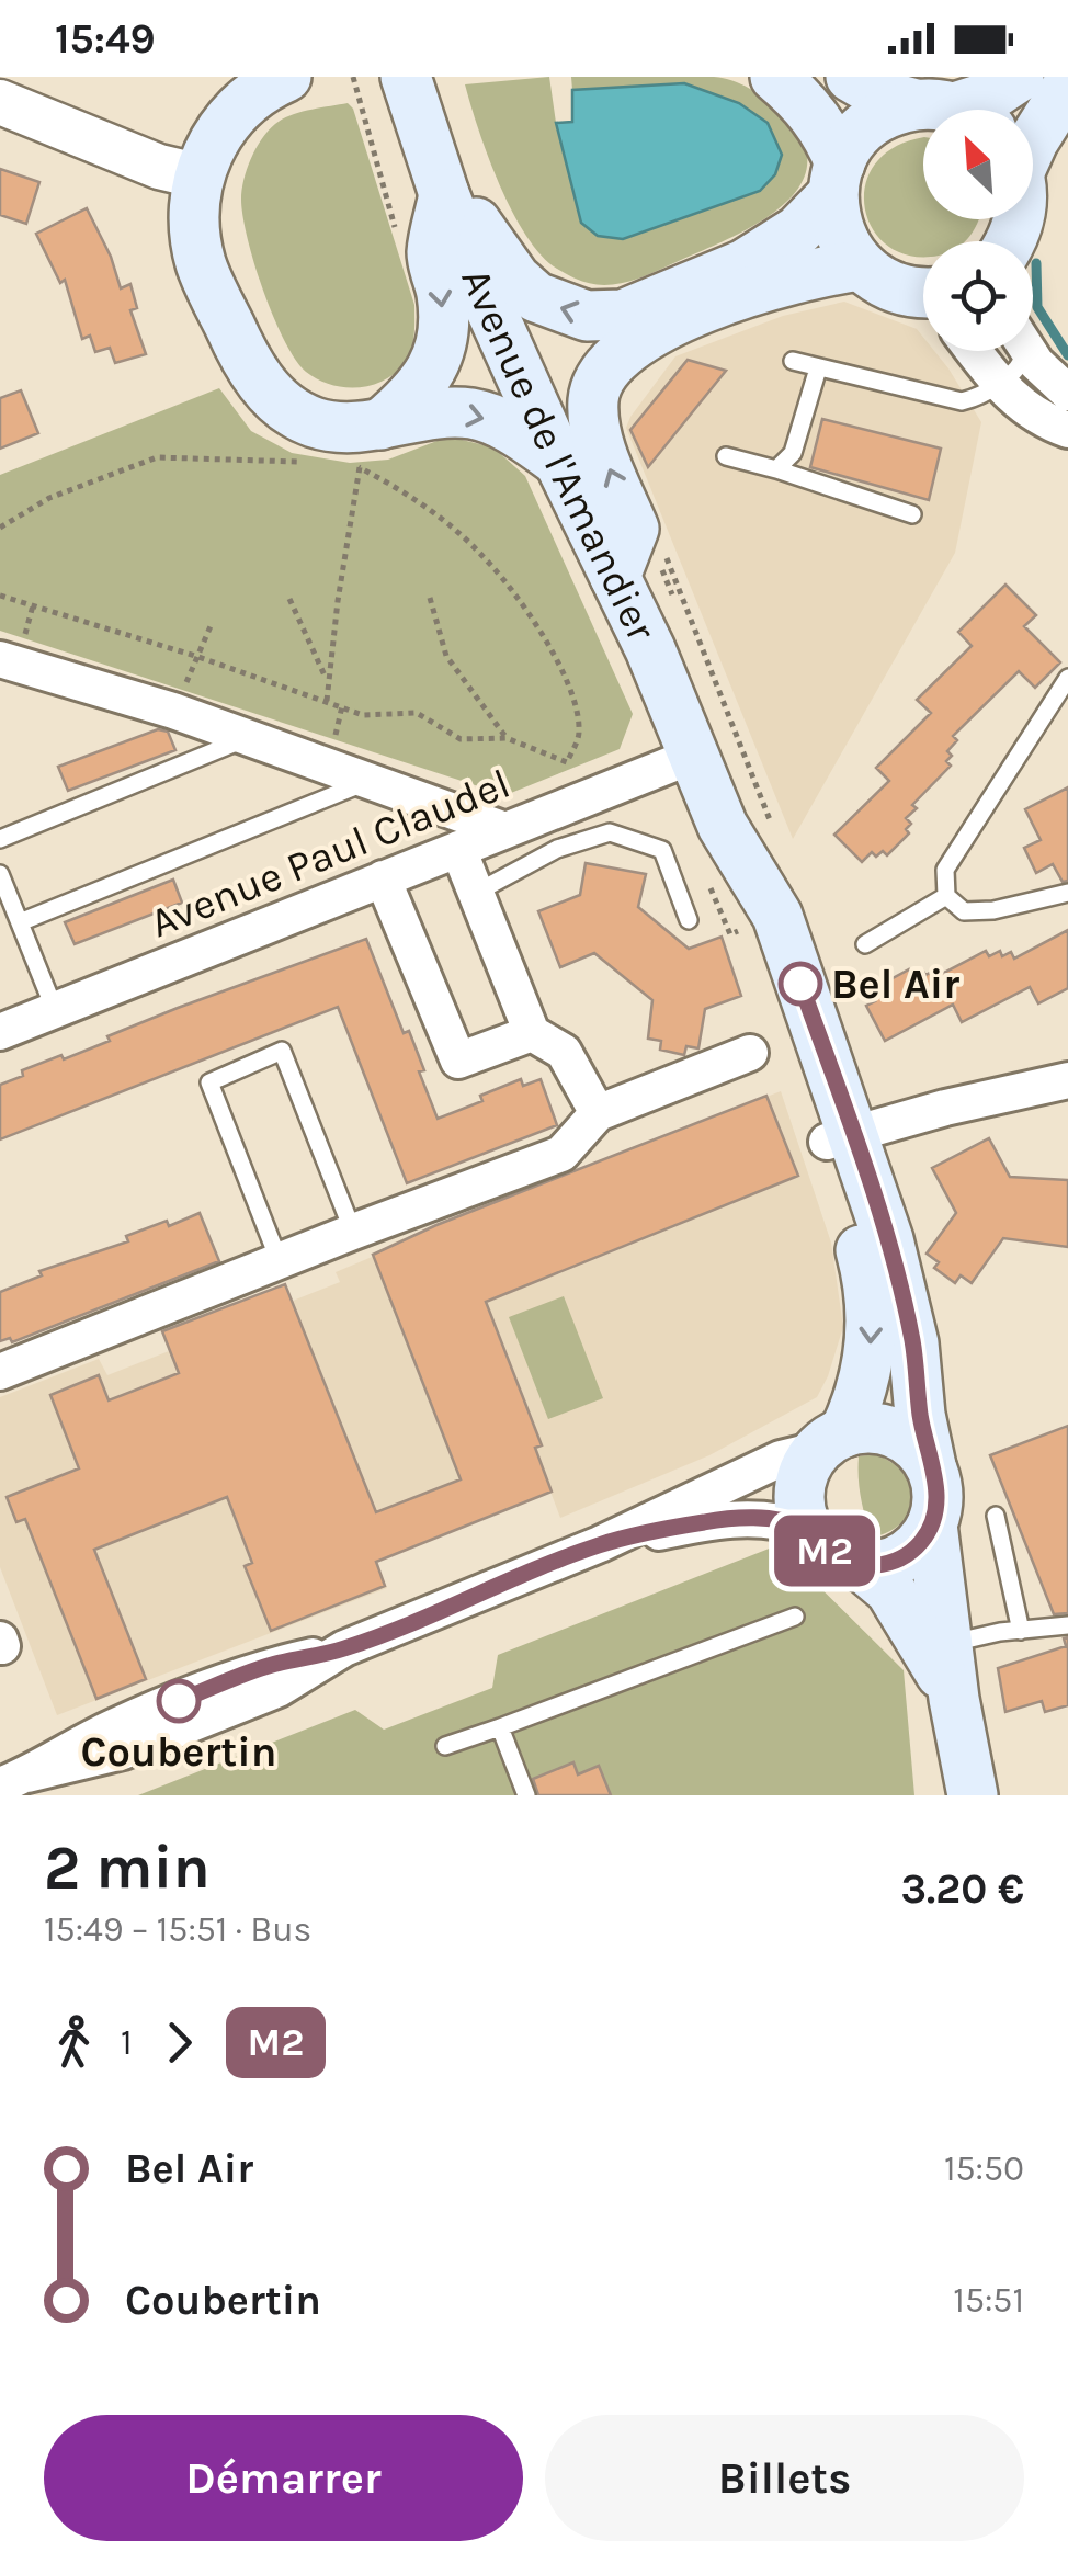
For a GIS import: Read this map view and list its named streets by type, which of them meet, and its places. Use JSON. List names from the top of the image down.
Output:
{
  "streets": {
    "main road": ["Avenue de l'Amandier"],
    "street": ["Avenue Paul Claudel"]
  },
  "crossings": [
    ["Avenue de l'Amandier", "Avenue Paul Claudel"]
  ],
  "places": ["Bel Air", "Coubertin"],
  "lines": ["bus line M2"],
  "north": "top left",
  "page": {
    "status": "15:49",
    "on_map": "M2",
    "heading": ["2 min", "15:49 – 15:51 · Bus", "3.20 €"],
    "legs": ["1", "M2"],
    "list": [
      {
        "name": "Bel Air",
        "value": "15:50"
      },
      {
        "name": "Coubertin",
        "value": "15:51"
      }
    ],
    "buttons": ["Démarrer", "Billets"]
  }
}
